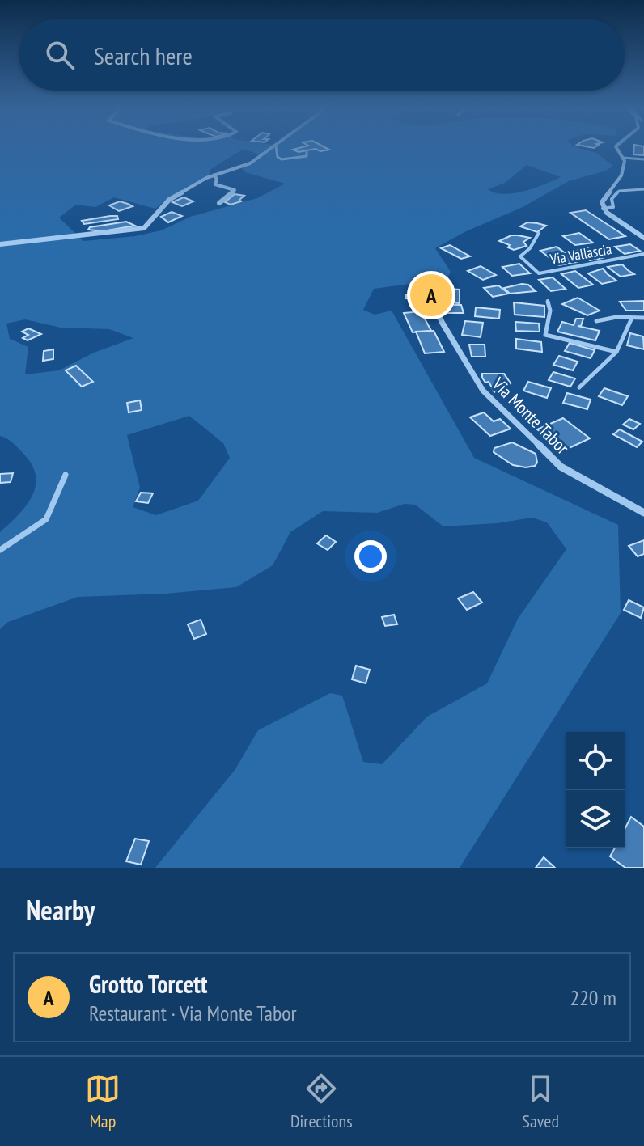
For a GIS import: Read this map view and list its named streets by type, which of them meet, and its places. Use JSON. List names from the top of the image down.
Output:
{
  "streets": {
    "street": ["Via Monte Tabor"],
    "lane": ["Via Vallascia"]
  },
  "page": {
    "search": "Search here",
    "pins": "A",
    "heading": "Nearby",
    "list": [
      {
        "mark": "A",
        "name": "Grotto Torcett",
        "note": "Restaurant · Via Monte Tabor",
        "value": "220 m"
      }
    ],
    "nav": ["Map", "Directions", "Saved"]
  }
}
